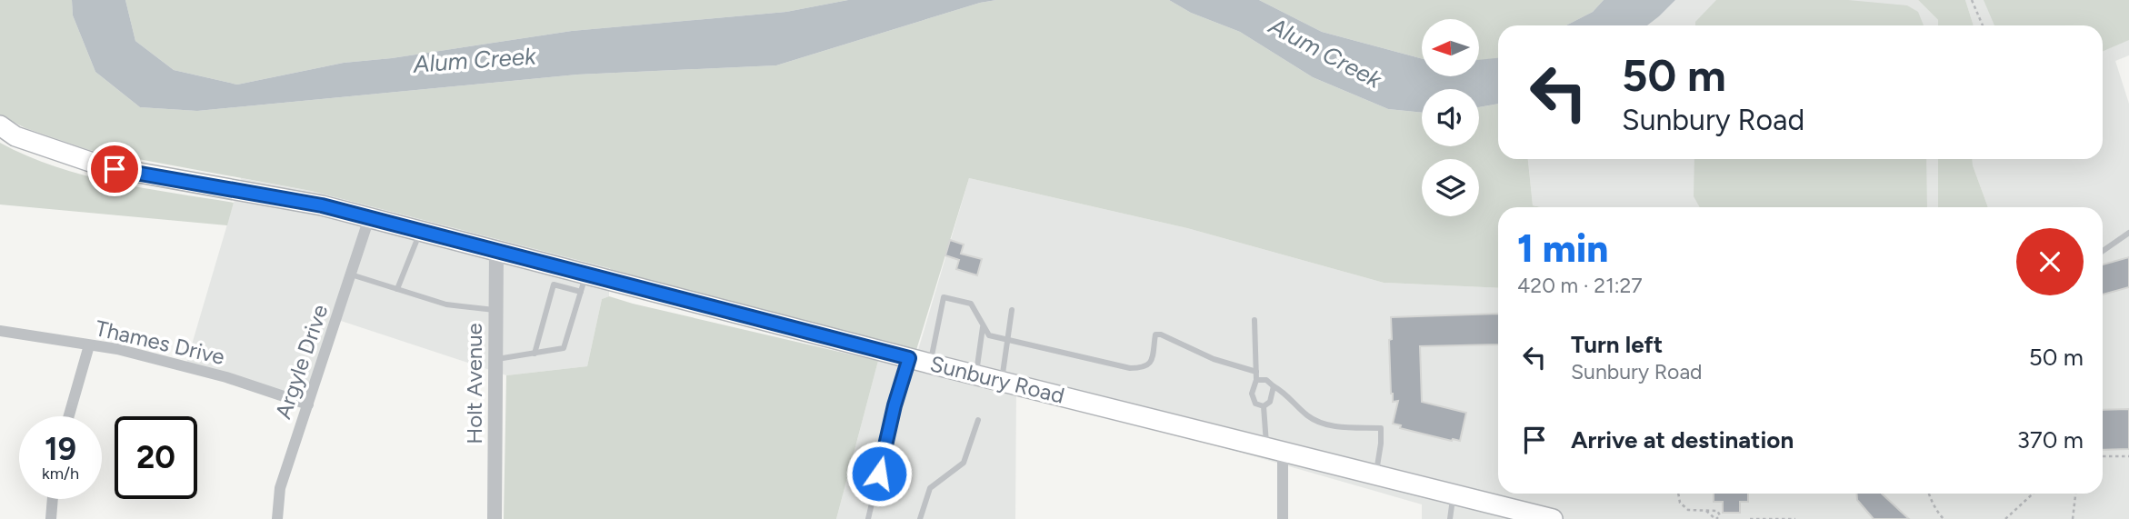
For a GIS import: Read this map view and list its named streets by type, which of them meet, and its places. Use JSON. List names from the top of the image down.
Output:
{
  "streets": {
    "main road": ["Sunbury Road"],
    "street": ["Thames Drive", "Argyle Drive", "Holt Avenue"]
  },
  "crossings": [
    ["Thames Drive", "Argyle Drive"],
    ["Argyle Drive", "Sunbury Road"],
    ["Sunbury Road", "Holt Avenue"]
  ],
  "water": ["Alum Creek"],
  "north": "left",
  "page": {
    "turn": ["50 m", "Sunbury Road"],
    "heading": ["1 min", "420 m · 21:27"],
    "list": [
      {
        "name": "Turn left",
        "note": "Sunbury Road",
        "value": "50 m"
      },
      {
        "name": "Arrive at destination",
        "value": "370 m"
      }
    ],
    "speed": "19 km/h",
    "limit": "20"
  }
}
